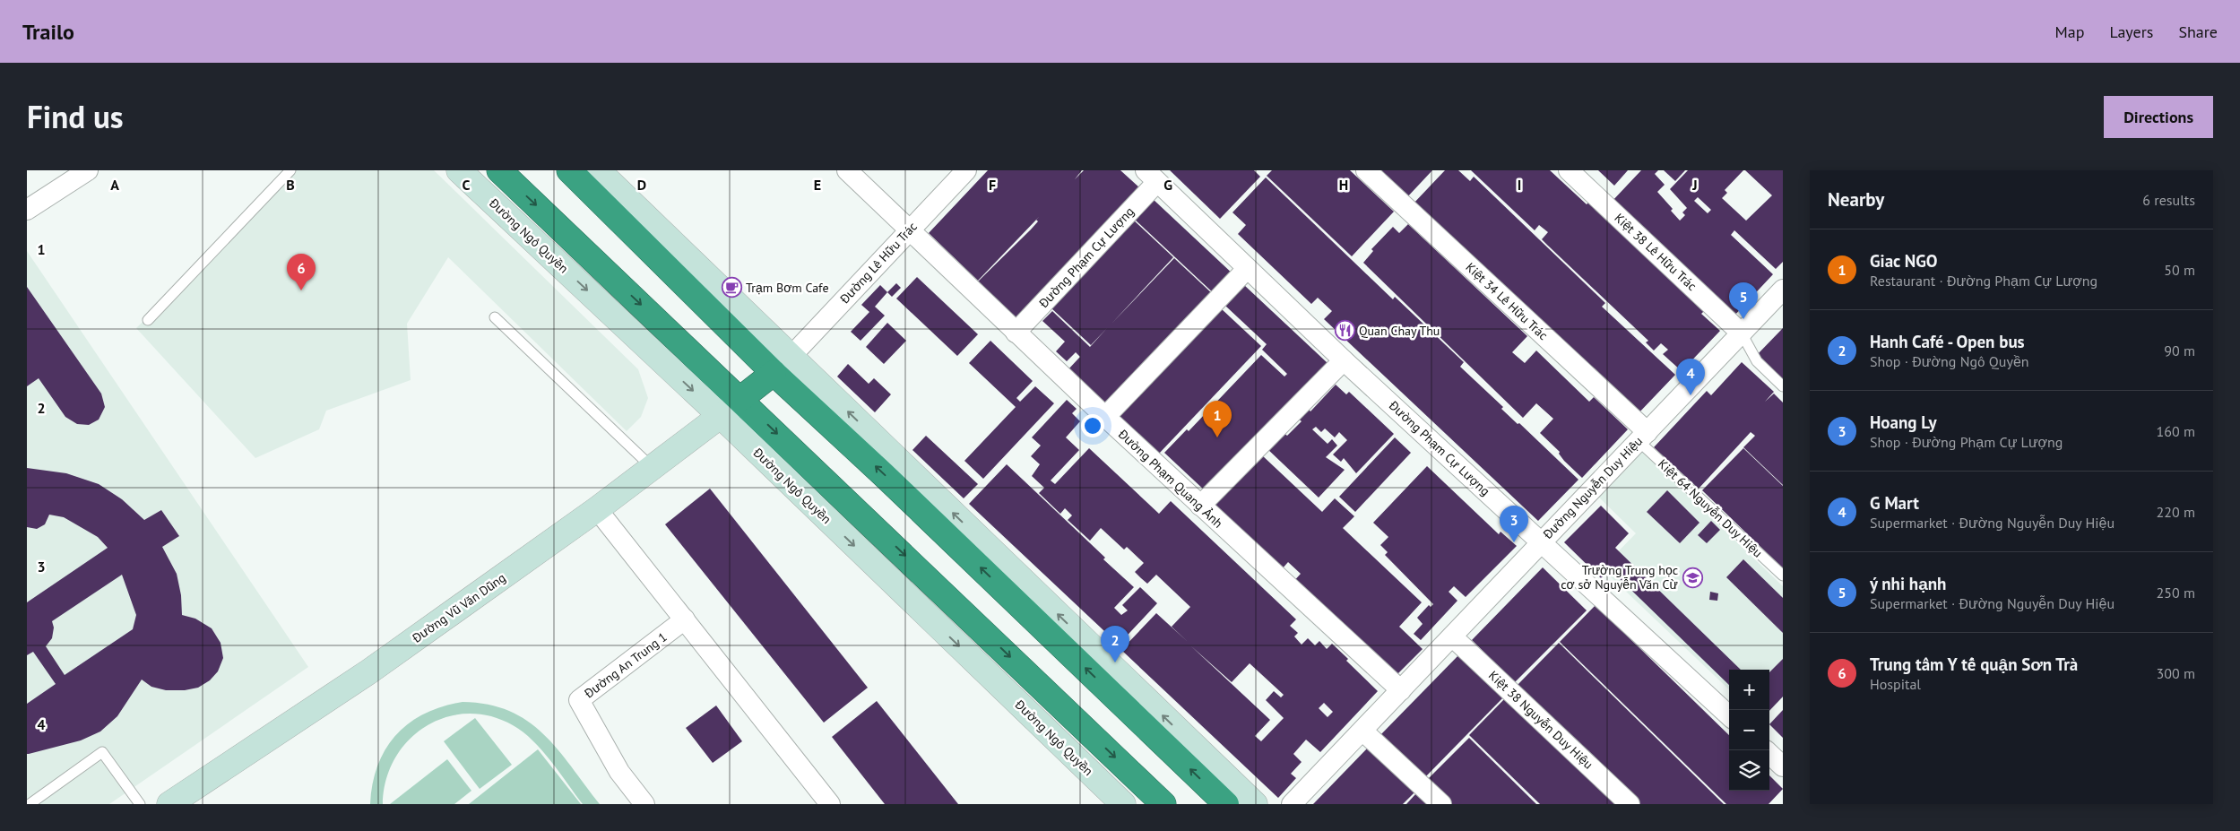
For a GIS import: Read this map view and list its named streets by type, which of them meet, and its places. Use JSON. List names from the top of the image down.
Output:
{
  "streets": {
    "street": [
      "Đường Ngô Quyền",
      "Kiệt 38 Lê Hữu Trác",
      "Đường Phạm Cự Lượng",
      "Đường Lê Hữu Trác",
      "Kiệt 34 Lê Hữu Trác",
      "Đường Phạm Quang Ảnh",
      "Đường Nguyễn Duy Hiệu",
      "Đường Vũ Văn Dũng",
      "Đường An Trung 1",
      "Kiệt 38 Nguyễn Duy Hiệu"
    ],
    "lane": ["Kiệt 64 Nguyễn Duy Hiệu"]
  },
  "crossings": [
    ["Đường Ngô Quyền", "Đường Vũ Văn Dũng"],
    ["Kiệt 38 Lê Hữu Trác", "Đường Nguyễn Duy Hiệu"],
    ["Đường Phạm Cự Lượng", "Đường Phạm Quang Ảnh"],
    ["Đường Phạm Cự Lượng", "Đường Nguyễn Duy Hiệu"],
    ["Đường Lê Hữu Trác", "Đường Phạm Quang Ảnh"],
    ["Kiệt 34 Lê Hữu Trác", "Đường Nguyễn Duy Hiệu"],
    ["Kiệt 34 Lê Hữu Trác", "Kiệt 64 Nguyễn Duy Hiệu"],
    ["Đường Phạm Quang Ảnh", "Đường Nguyễn Duy Hiệu"],
    ["Đường Nguyễn Duy Hiệu", "Kiệt 64 Nguyễn Duy Hiệu"],
    ["Đường Nguyễn Duy Hiệu", "Kiệt 38 Nguyễn Duy Hiệu"]
  ],
  "places": {
    "cafe": ["Trạm Bơm Cafe"],
    "restaurant": ["Quan Chay Thu"],
    "school or university": ["Trường Trung học cơ sở Nguyễn Văn Cừ"]
  },
  "page": {
    "header": "Trailo",
    "nav": ["Map", "Layers", "Share"],
    "title": "Find us",
    "buttons": "Directions",
    "heading": ["Nearby", "6 results"],
    "list": [
      {
        "mark": "1",
        "name": "Giac NGO",
        "note": "Restaurant · Đường Phạm Cự Lượng",
        "value": "50 m"
      },
      {
        "mark": "2",
        "name": "Hanh Café - Open bus",
        "note": "Shop · Đường Ngô Quyền",
        "value": "90 m"
      },
      {
        "mark": "3",
        "name": "Hoang Ly",
        "note": "Shop · Đường Phạm Cự Lượng",
        "value": "160 m"
      },
      {
        "mark": "4",
        "name": "G Mart",
        "note": "Supermarket · Đường Nguyễn Duy Hiệu",
        "value": "220 m"
      },
      {
        "mark": "5",
        "name": "ý nhi hạnh",
        "note": "Supermarket · Đường Nguyễn Duy Hiệu",
        "value": "250 m"
      },
      {
        "mark": "6",
        "name": "Trung tâm Y tế quận Sơn Trà",
        "note": "Hospital",
        "value": "300 m"
      }
    ],
    "pins": [
      "6",
      "5",
      "4",
      "1",
      "3",
      "2"
    ],
    "map_buttons": ["+", "−"]
  },
  "grid": {
    "columns": [
      "A",
      "B",
      "C",
      "D",
      "E",
      "F",
      "G",
      "H",
      "I",
      "J"
    ],
    "rows": [
      "1",
      "2",
      "3",
      "4"
    ]
  }
}
